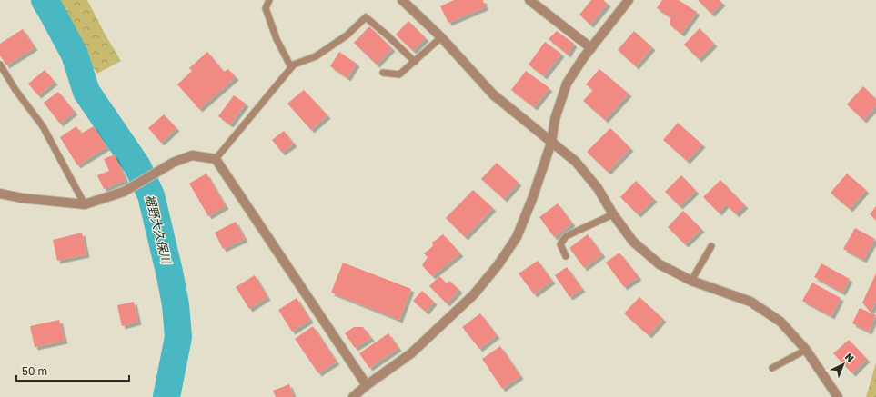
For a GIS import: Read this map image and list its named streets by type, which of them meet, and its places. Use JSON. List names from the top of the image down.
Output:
{
  "water": ["裾野大久保川"],
  "scale_bar": "50 m",
  "north": "top right"
}
